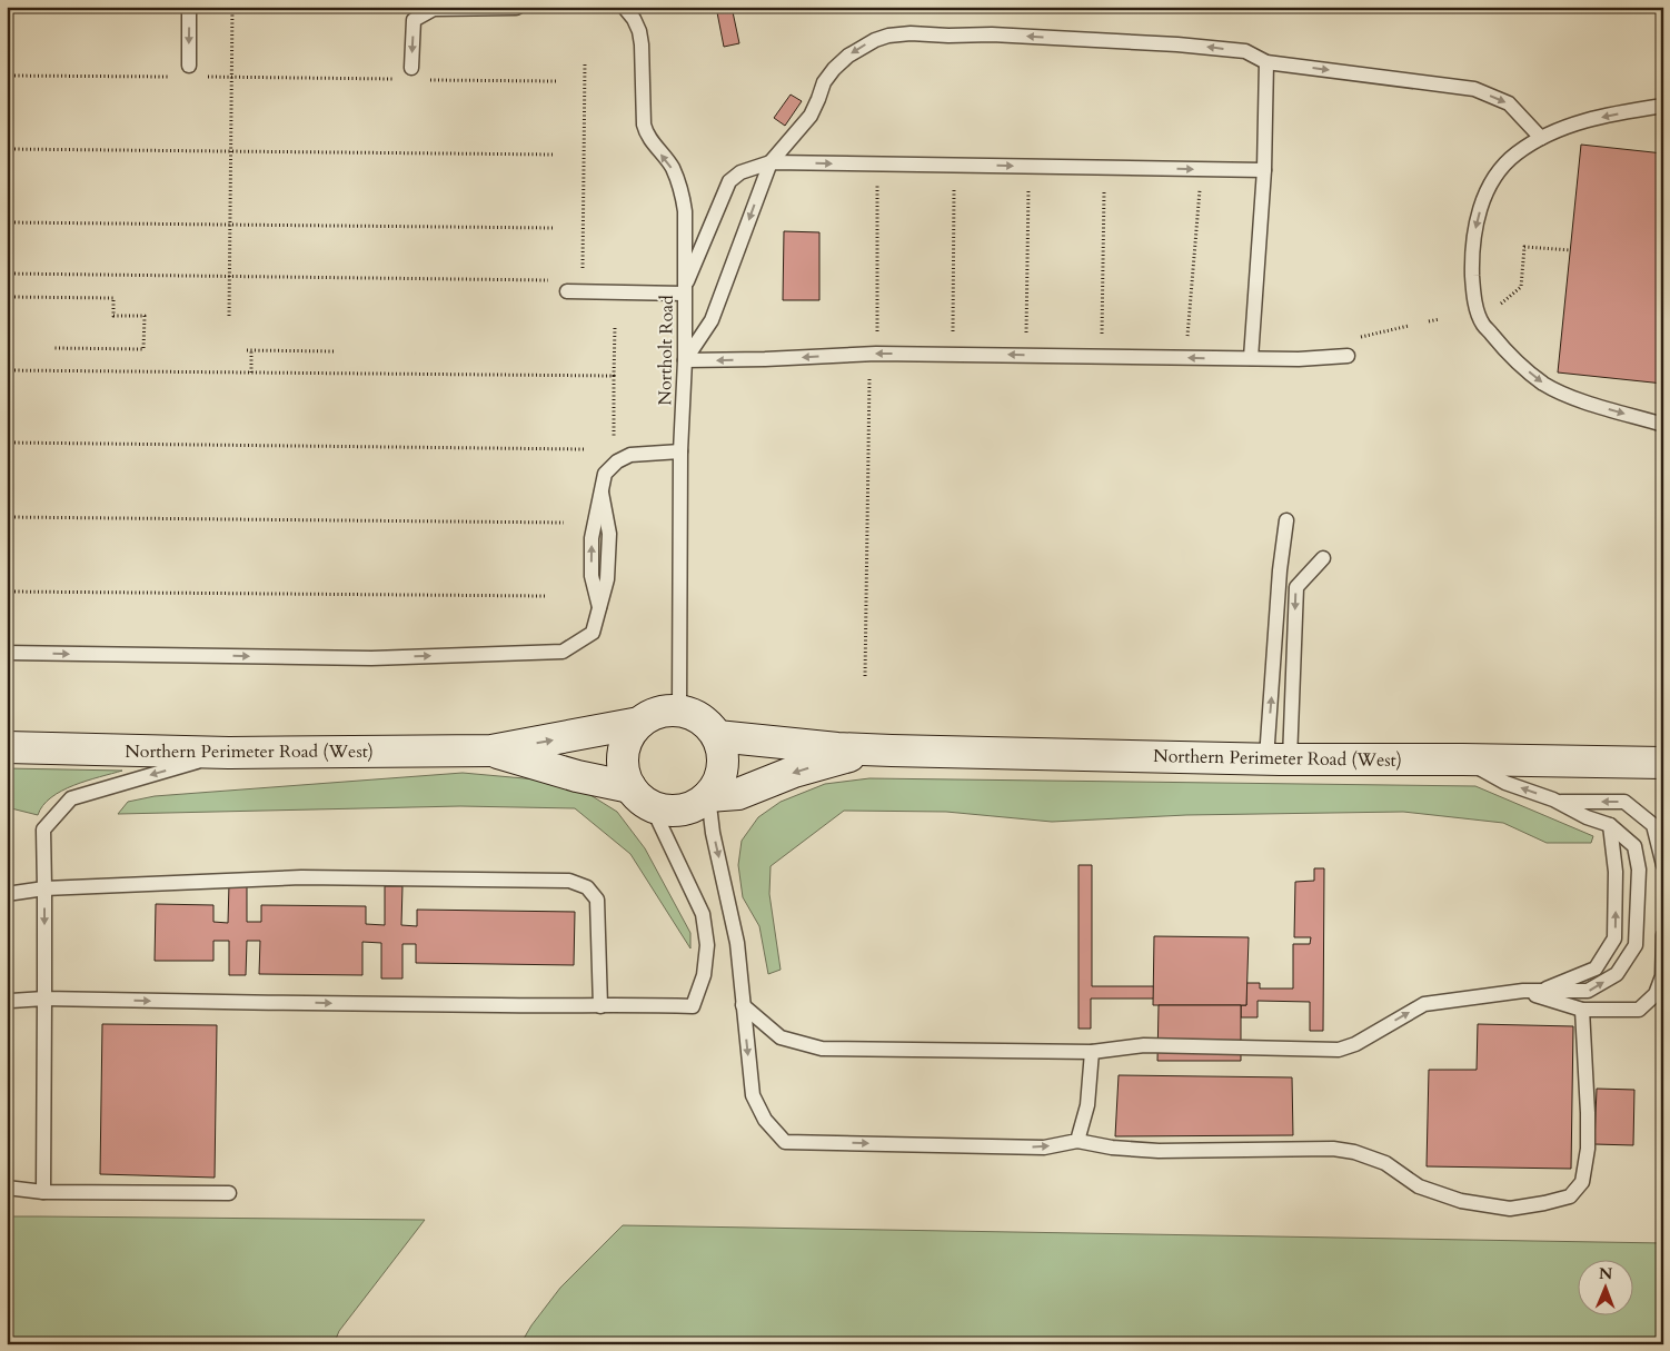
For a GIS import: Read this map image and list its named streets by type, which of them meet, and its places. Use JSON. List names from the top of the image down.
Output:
{
  "streets": {
    "street": ["Northern Perimeter Road (West)"],
    "lane": ["Northolt Road"]
  },
  "crossings": [
    ["Northolt Road", "Northern Perimeter Road (West)"]
  ],
  "one_way": ["Northolt Road"],
  "north": "top"
}
